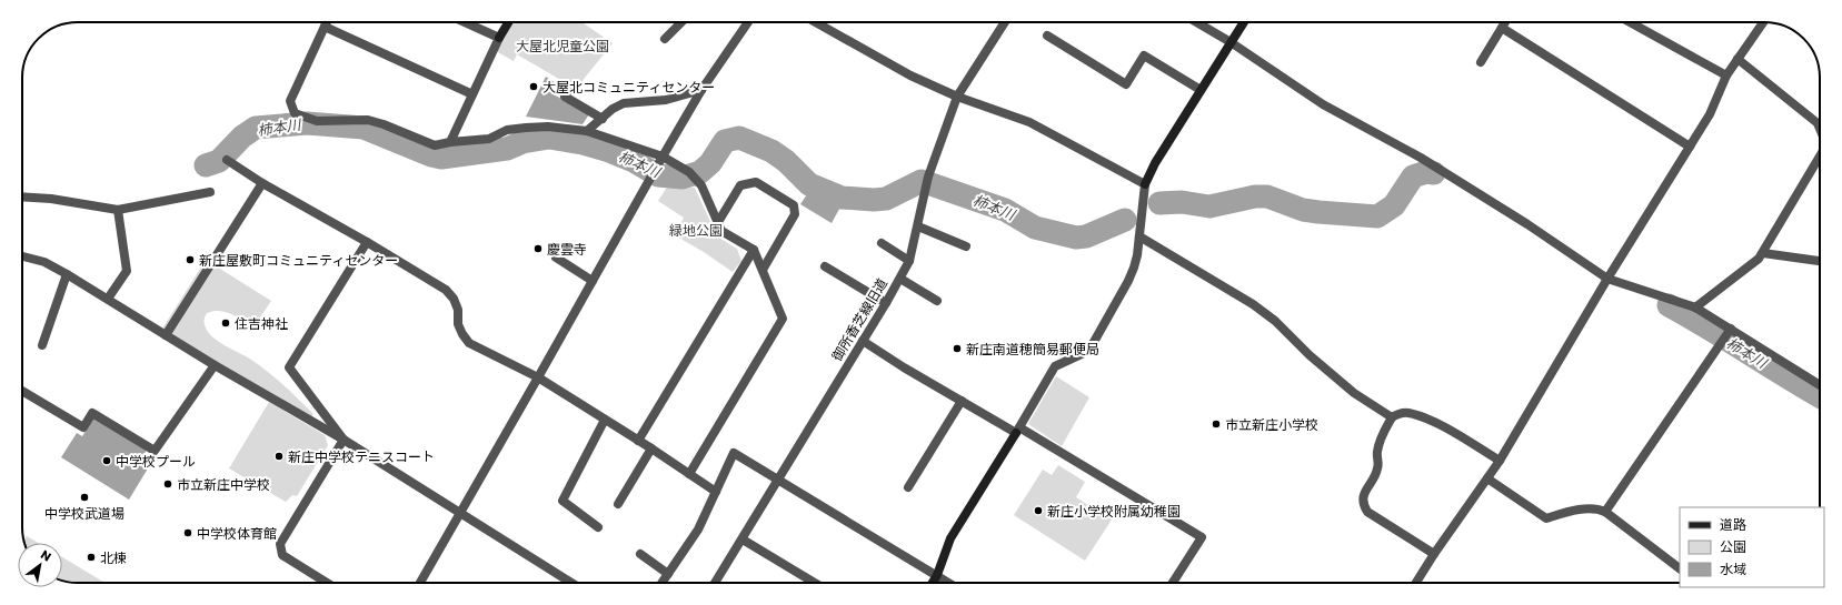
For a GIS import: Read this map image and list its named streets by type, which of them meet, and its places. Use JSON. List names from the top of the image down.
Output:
{
  "streets": {
    "street": ["御所香芝線旧道"]
  },
  "water": ["柿本川"],
  "parks": ["大屋北児童公園", "緑地公園"],
  "places": [
    "大屋北コミュニティセンター",
    "慶雲寺",
    "新庄屋敷町コミュニティセンター",
    "住吉神社",
    "新庄南道穂簡易郵便局",
    "市立新庄小学校",
    "新庄中学校テニスコート",
    "中学校プール",
    "市立新庄中学校",
    "中学校武道場",
    "新庄小学校附属幼稚園",
    "中学校体育館",
    "北棟"
  ],
  "legend": ["道路", "公園", "水域"],
  "north": "top right"
}
